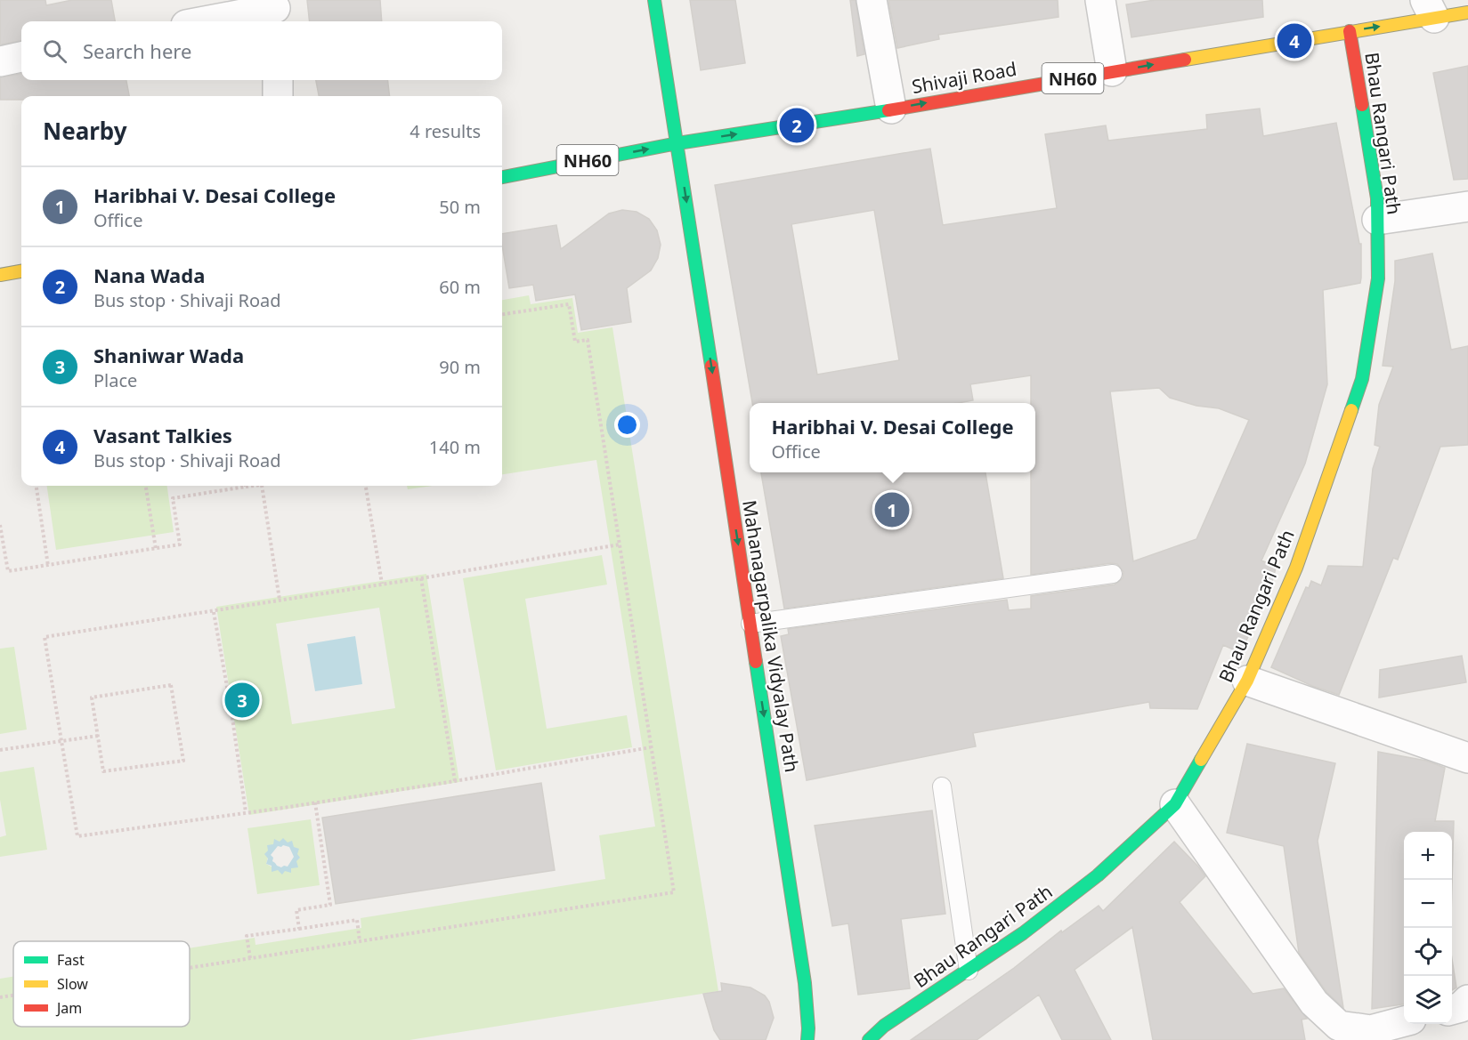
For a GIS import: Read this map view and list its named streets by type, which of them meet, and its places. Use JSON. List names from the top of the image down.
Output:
{
  "streets": {
    "main road": [
      "Shivaji Road",
      "NH60",
      "Bhau Rangari Path",
      "Mahanagarpalika Vidyalay Path"
    ]
  },
  "crossings": [
    ["Shivaji Road", "Bhau Rangari Path"],
    ["Shivaji Road", "Mahanagarpalika Vidyalay Path"]
  ],
  "one_way": ["Shivaji Road", "Mahanagarpalika Vidyalay Path"],
  "legend": ["Fast", "Slow", "Jam"],
  "page": {
    "pins": [
      "4",
      "2",
      "1",
      "3"
    ],
    "search": "Search here",
    "heading": ["Nearby", "4 results"],
    "list": [
      {
        "mark": "1",
        "name": "Haribhai V. Desai College",
        "note": "Office",
        "value": "50 m"
      },
      {
        "mark": "2",
        "name": "Nana Wada",
        "note": "Bus stop · Shivaji Road",
        "value": "60 m"
      },
      {
        "mark": "3",
        "name": "Shaniwar Wada",
        "note": "Place",
        "value": "90 m"
      },
      {
        "mark": "4",
        "name": "Vasant Talkies",
        "note": "Bus stop · Shivaji Road",
        "value": "140 m"
      }
    ],
    "popup": ["Haribhai V. Desai College", "Office"],
    "map_buttons": ["+", "−"]
  }
}
